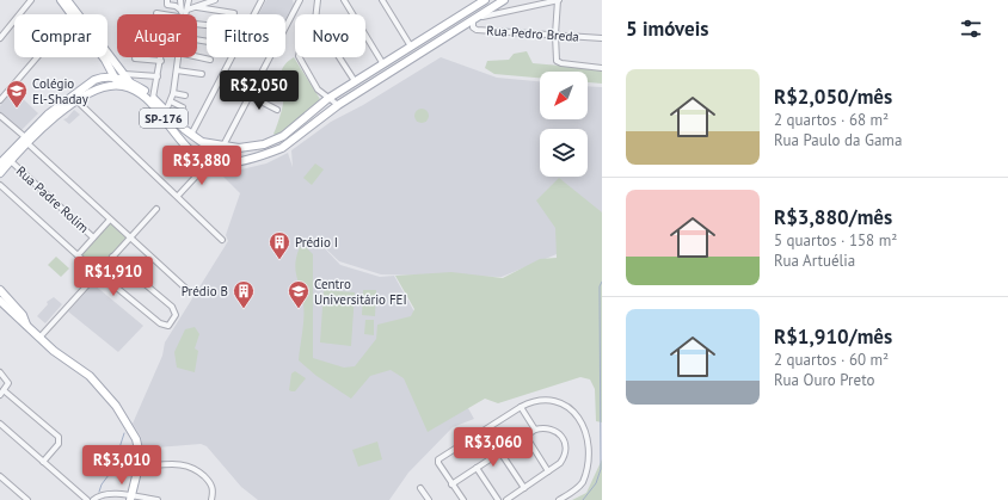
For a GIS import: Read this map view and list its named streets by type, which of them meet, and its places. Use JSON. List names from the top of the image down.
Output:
{
  "streets": {
    "main road": ["SP-176"],
    "street": ["Rua Pedro Breda", "Rua Padre Rolim"]
  },
  "crossings": [
    ["Rua Pedro Breda", "SP-176"]
  ],
  "places": {
    "school or university": ["Colégio El-Shaday", "Centro Universitário FEI"],
    "building": ["Prédio I", "Prédio B"]
  },
  "north": "bottom left",
  "page": {
    "heading": "5 imóveis",
    "chip": [
      "Comprar",
      "Alugar",
      "Filtros",
      "Novo"
    ],
    "list": [
      {
        "name": "R$2,050/mês",
        "note": "2 quartos · 68 m² · Rua Paulo da Gama"
      },
      {
        "name": "R$3,880/mês",
        "note": "5 quartos · 158 m² · Rua Artuélia"
      },
      {
        "name": "R$1,910/mês",
        "note": "2 quartos · 60 m² · Rua Ouro Preto"
      }
    ],
    "price": [
      "R$2,050",
      "R$3,880",
      "R$1,910",
      "R$3,060",
      "R$3,010"
    ]
  }
}
